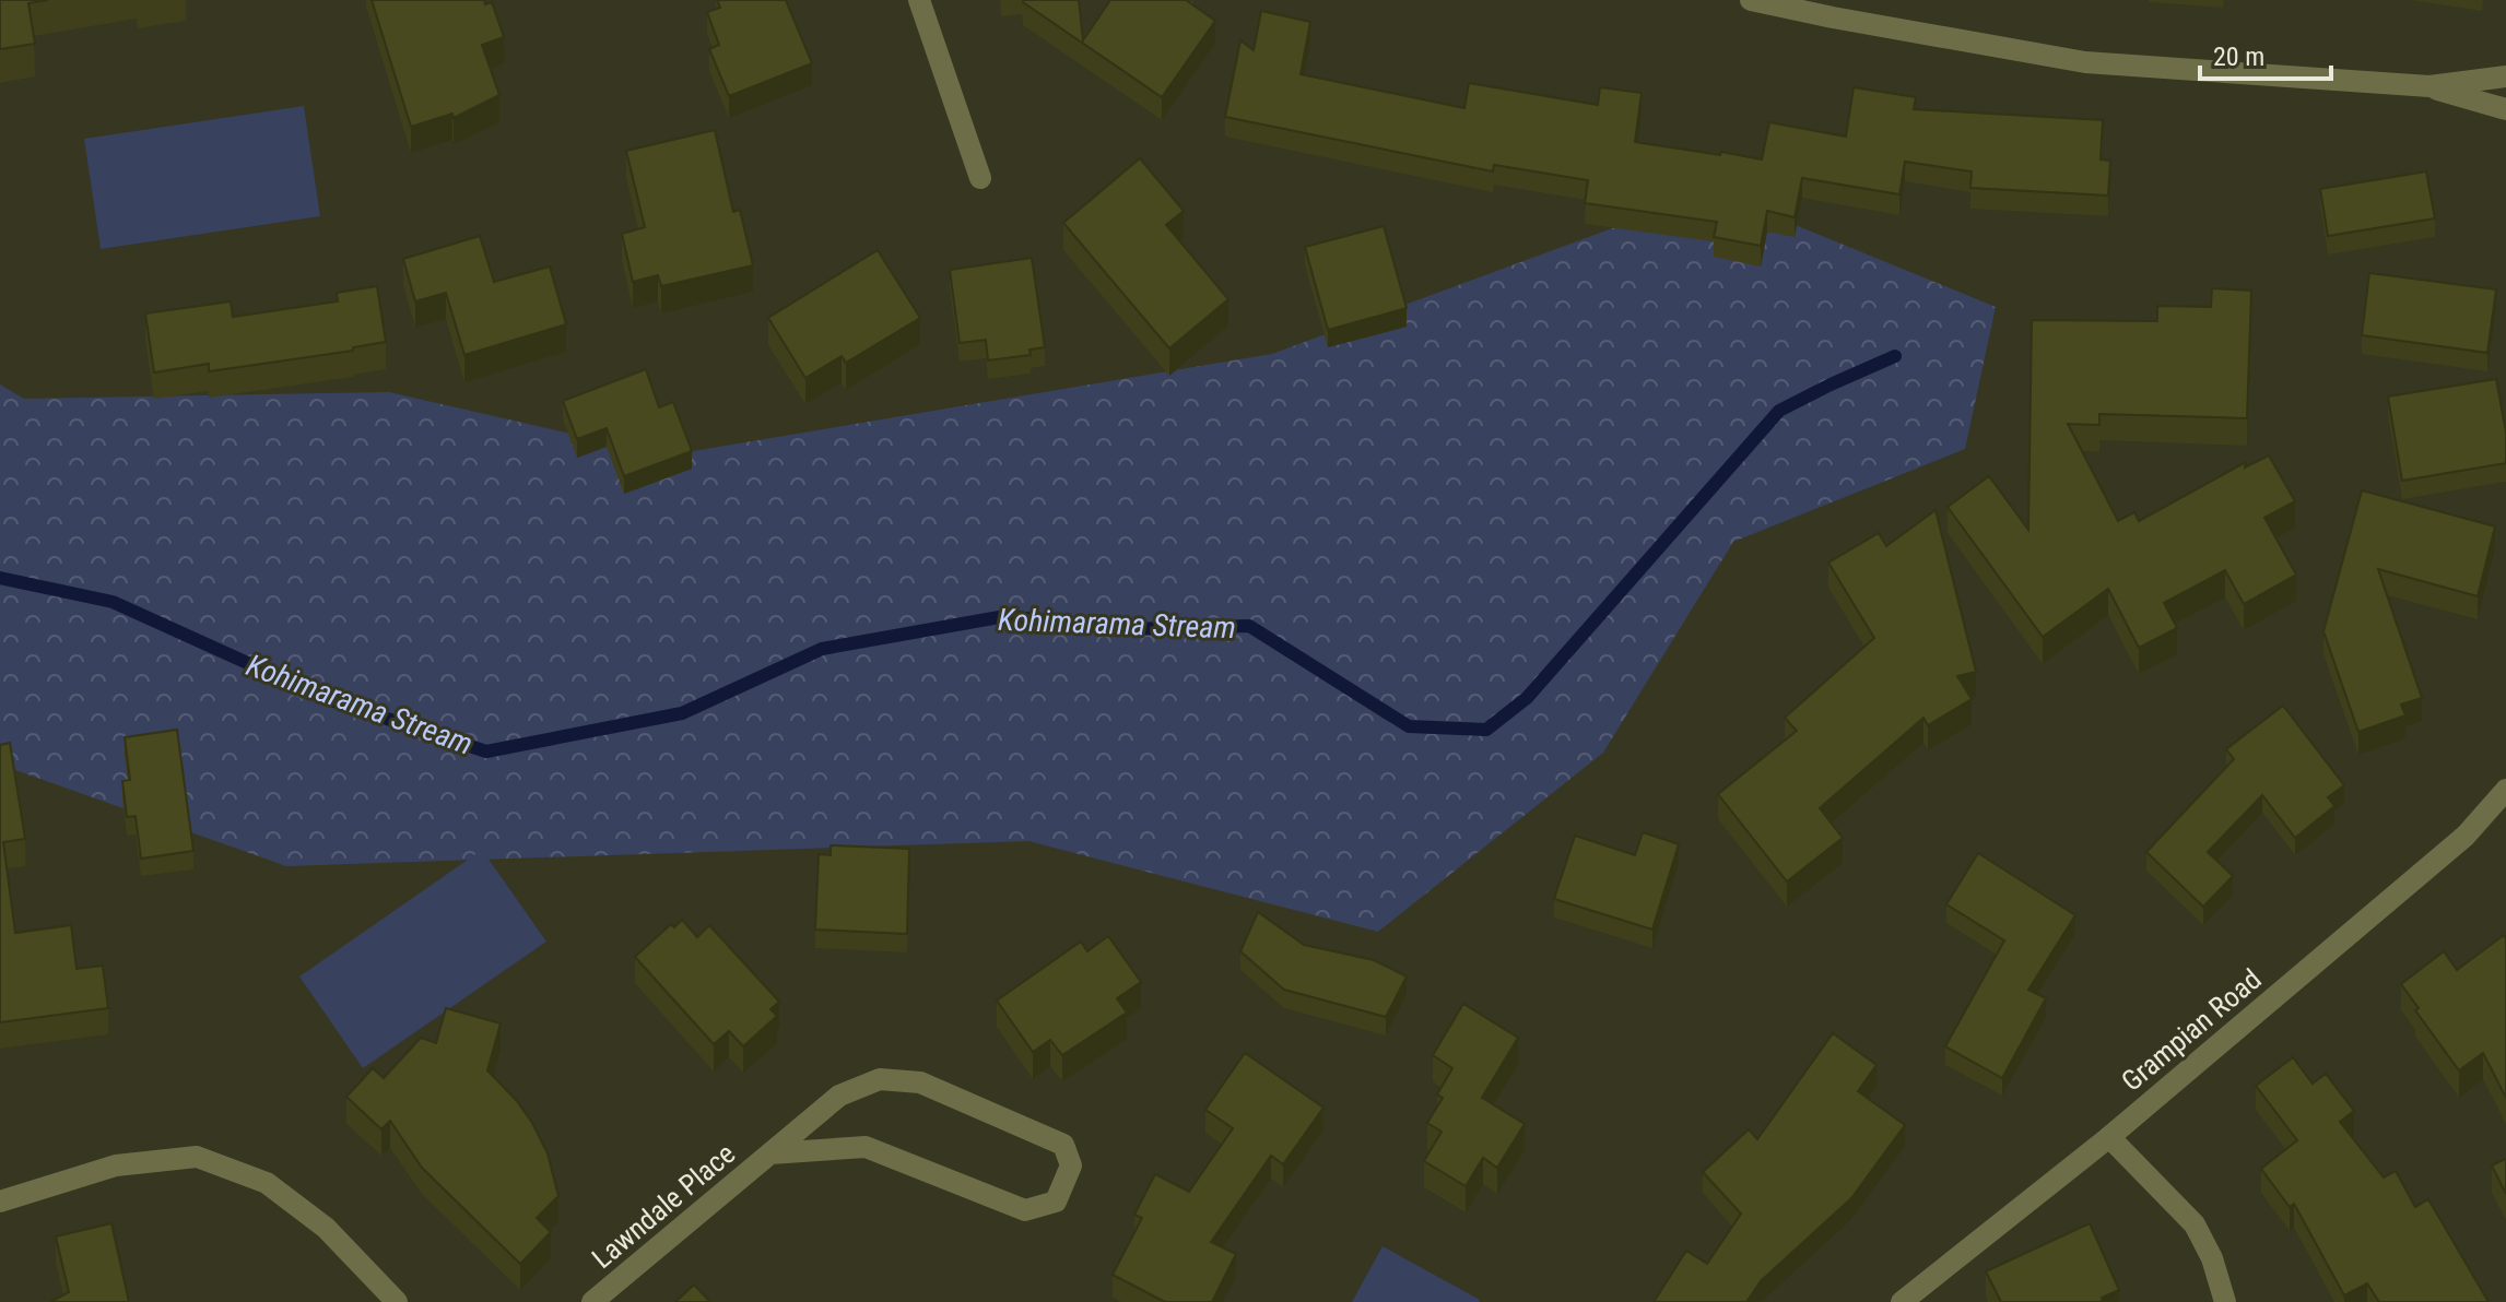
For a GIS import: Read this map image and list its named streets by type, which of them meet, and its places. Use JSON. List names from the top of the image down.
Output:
{
  "streets": {
    "street": ["Grampian Road", "Lawndale Place"]
  },
  "water": ["Kohimarama Stream"],
  "scale_bar": "20 m"
}
